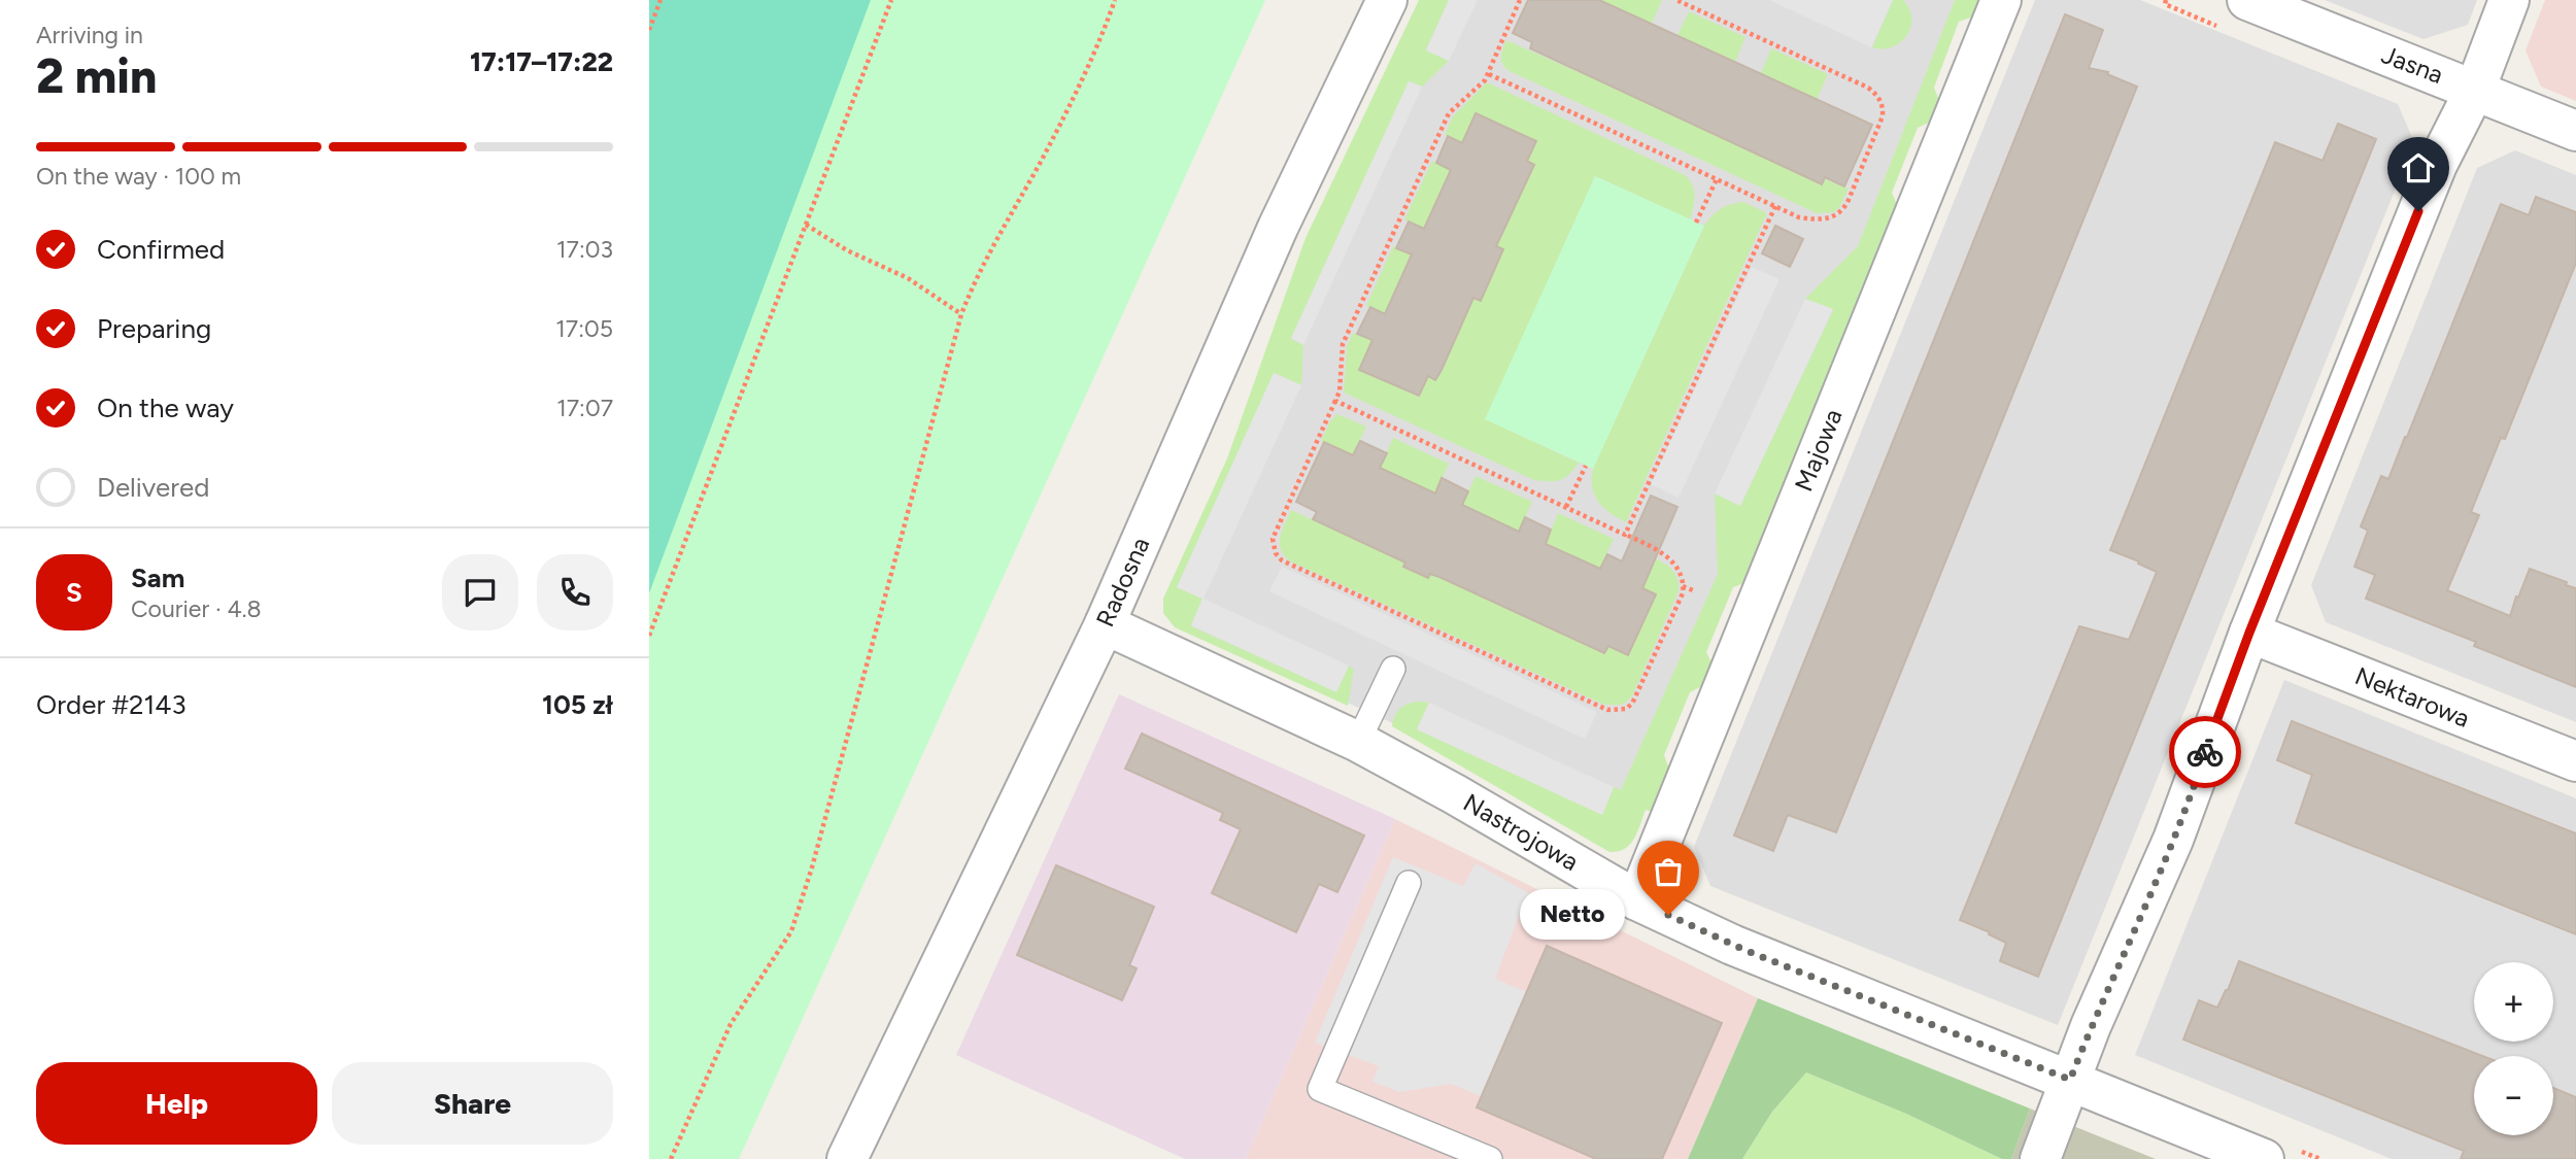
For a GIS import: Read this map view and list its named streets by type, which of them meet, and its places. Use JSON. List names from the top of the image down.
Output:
{
  "streets": {
    "street": [
      "Jasna",
      "Majowa",
      "Radosna",
      "Nektarowa",
      "Nastrojowa"
    ]
  },
  "crossings": [
    ["Majowa", "Nastrojowa"],
    ["Radosna", "Nastrojowa"]
  ],
  "places": ["Netto"],
  "page": {
    "heading": ["2 min", "Arriving in", "17:17–17:22"],
    "panel": [
      "Sam",
      "Courier · 4.8",
      "Order #2143",
      "105 zł"
    ],
    "bar": "On the way · 100 m",
    "list": [
      ["Confirmed", "17:03"],
      ["Preparing", "17:05"],
      ["On the way", "17:07"],
      "Delivered"
    ],
    "round": "S",
    "bubble": "Netto",
    "map_buttons": ["+", "−"],
    "buttons": ["Help", "Share"]
  }
}
